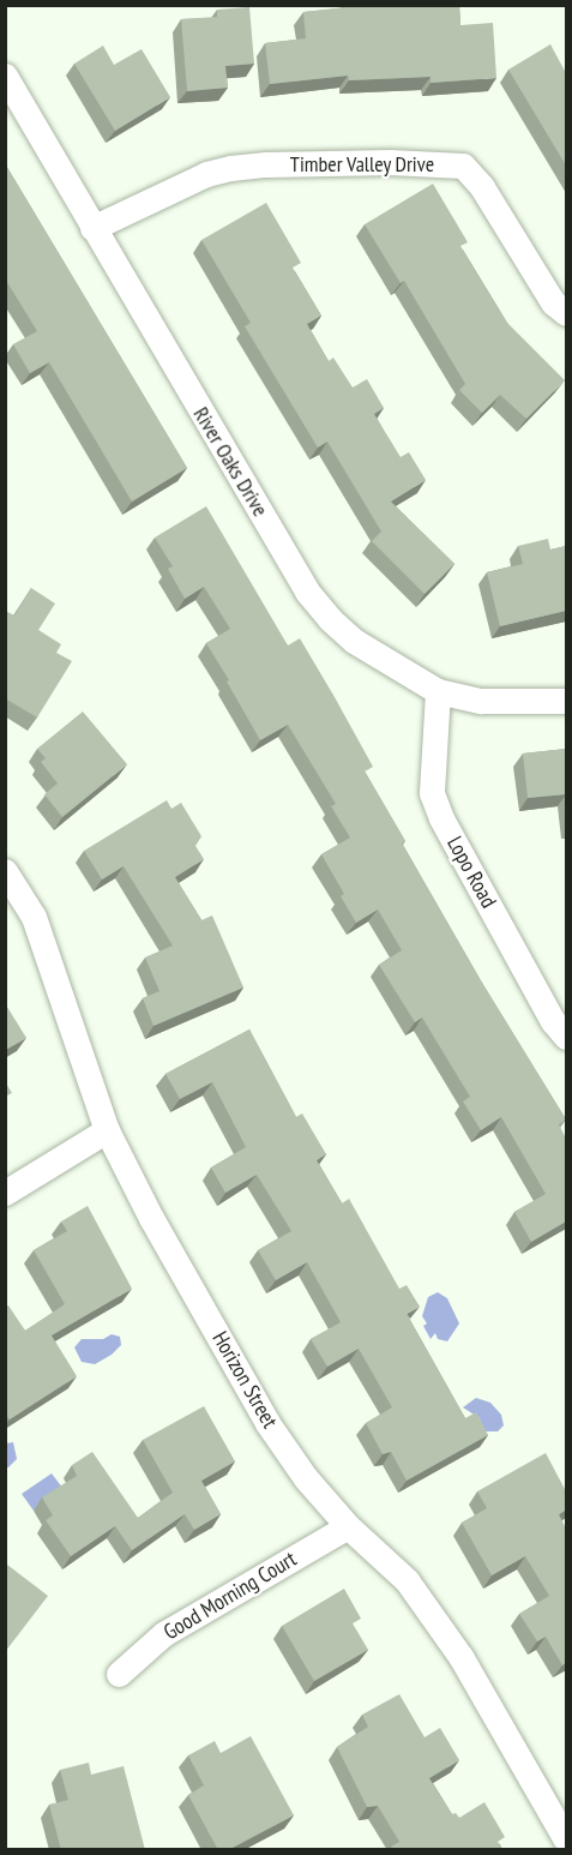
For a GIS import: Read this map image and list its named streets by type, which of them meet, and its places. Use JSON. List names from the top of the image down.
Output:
{
  "streets": {
    "street": [
      "Timber Valley Drive",
      "River Oaks Drive",
      "Lopo Road",
      "Horizon Street",
      "Good Morning Court"
    ]
  },
  "crossings": [
    ["Timber Valley Drive", "River Oaks Drive"],
    ["River Oaks Drive", "Lopo Road"],
    ["Horizon Street", "Good Morning Court"]
  ]
}
